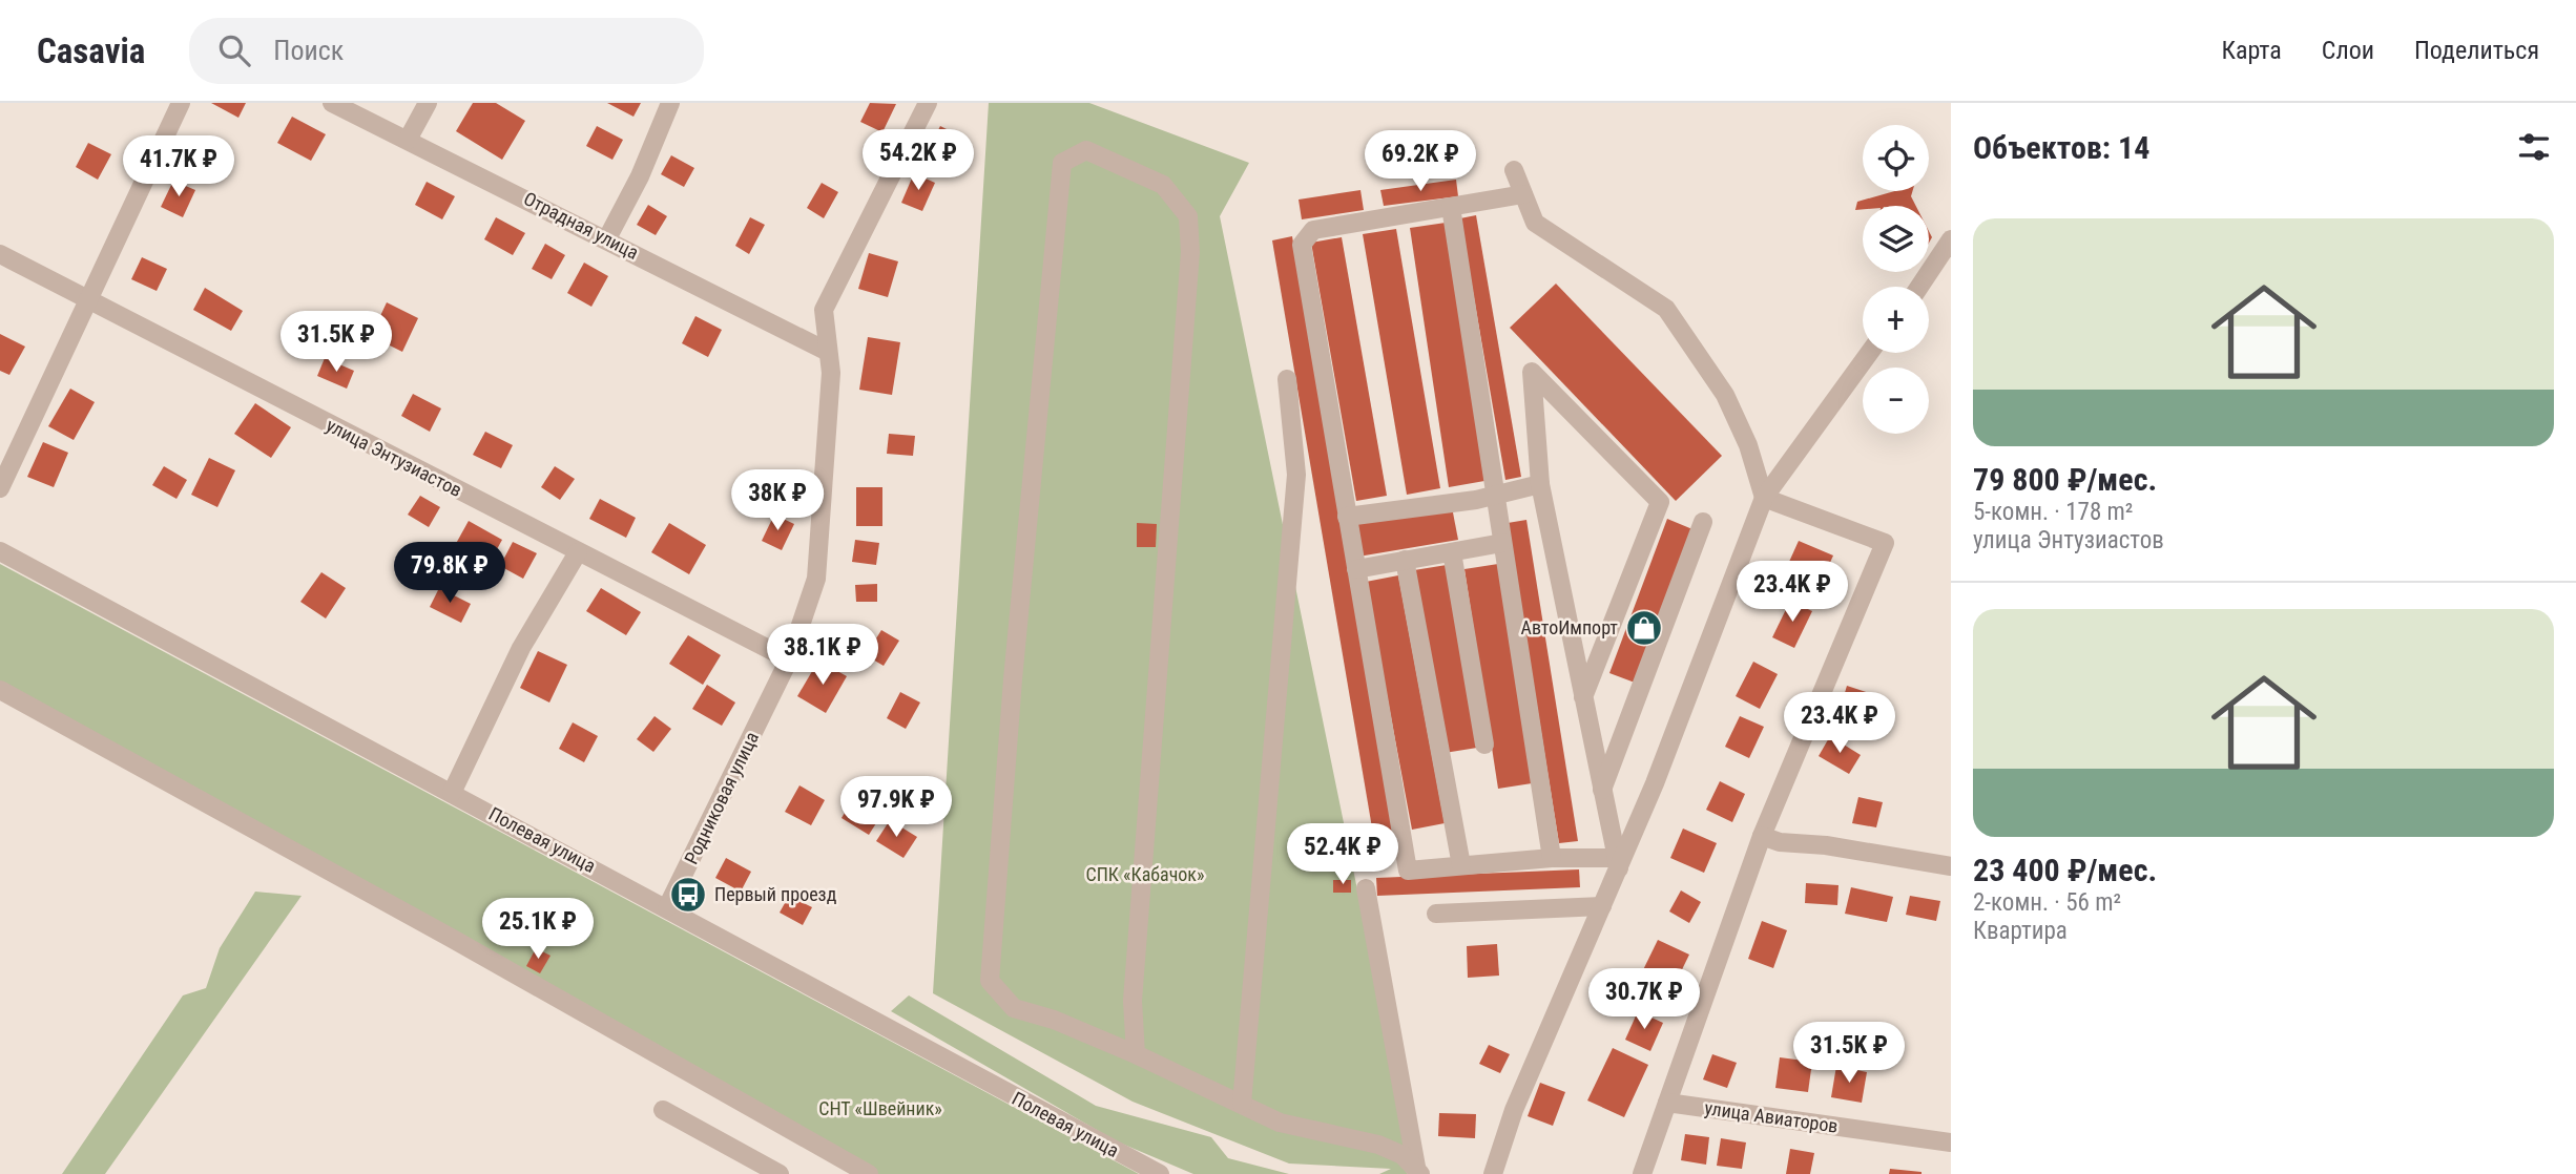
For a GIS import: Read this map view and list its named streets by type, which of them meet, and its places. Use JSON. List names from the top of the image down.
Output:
{
  "streets": {
    "street": [
      "Отрадная улица",
      "улица Энтузиастов",
      "Родниковая улица",
      "Полевая улица",
      "улица Авиаторов"
    ]
  },
  "crossings": [
    ["Отрадная улица", "Родниковая улица"],
    ["улица Энтузиастов", "Родниковая улица"],
    ["Родниковая улица", "Полевая улица"]
  ],
  "parks": ["СПК «Кабачок»", "СНТ «Швейник»"],
  "places": {
    "shop": ["АвтоИмпорт"],
    "bus stop": ["Первый проезд"]
  },
  "page": {
    "header": "Casavia",
    "search": "Поиск",
    "nav": ["Карта", "Слои", "Поделиться"],
    "heading": "Объектов: 14",
    "map_buttons": ["+", "−"],
    "price": [
      "54.2K ₽",
      "69.2K ₽",
      "41.7K ₽",
      "31.5K ₽",
      "38K ₽",
      "79.8K ₽",
      "23.4K ₽",
      "38.1K ₽",
      "23.4K ₽",
      "97.9K ₽",
      "52.4K ₽",
      "25.1K ₽",
      "30.7K ₽",
      "31.5K ₽"
    ],
    "list": [
      {
        "name": "79 800 ₽/мес.",
        "note": "5-комн. · 178 m² · улица Энтузиастов"
      },
      {
        "name": "23 400 ₽/мес.",
        "note": "2-комн. · 56 m² · Квартира"
      }
    ]
  }
}
